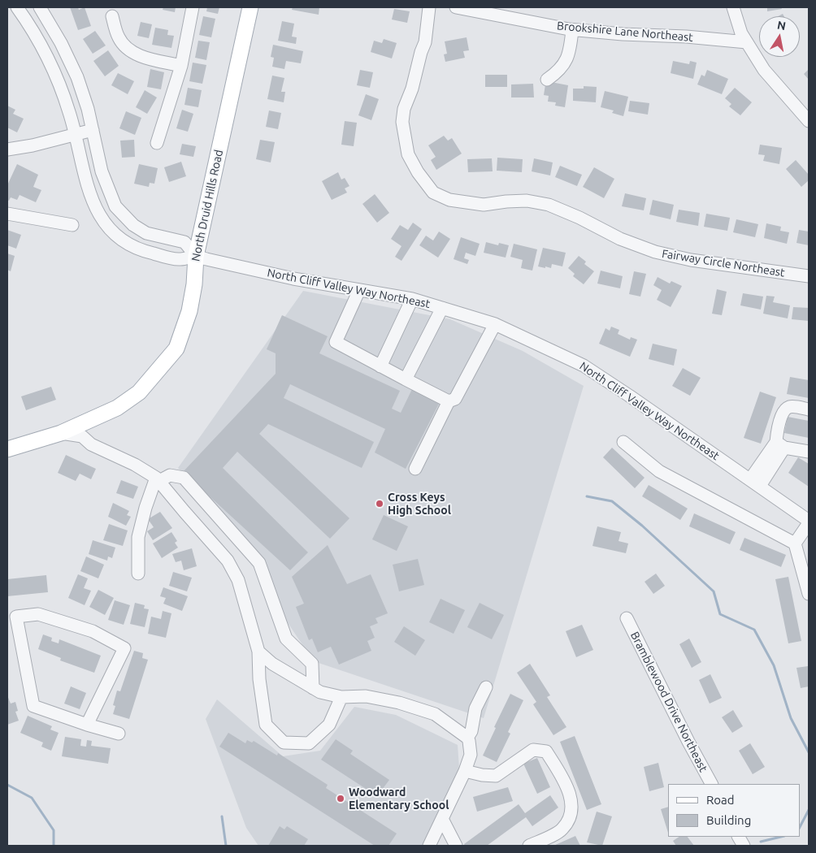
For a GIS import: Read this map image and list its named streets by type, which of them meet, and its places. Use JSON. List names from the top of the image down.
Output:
{
  "streets": {
    "main road": ["North Druid Hills Road"],
    "street": [
      "Brookshire Lane Northeast",
      "Fairway Circle Northeast",
      "North Cliff Valley Way Northeast",
      "Bramblewood Drive Northeast"
    ]
  },
  "crossings": [
    ["North Druid Hills Road", "North Cliff Valley Way Northeast"]
  ],
  "places": ["Cross Keys High School", "Woodward Elementary School"],
  "legend": ["Road", "Building"],
  "north": "top"
}
